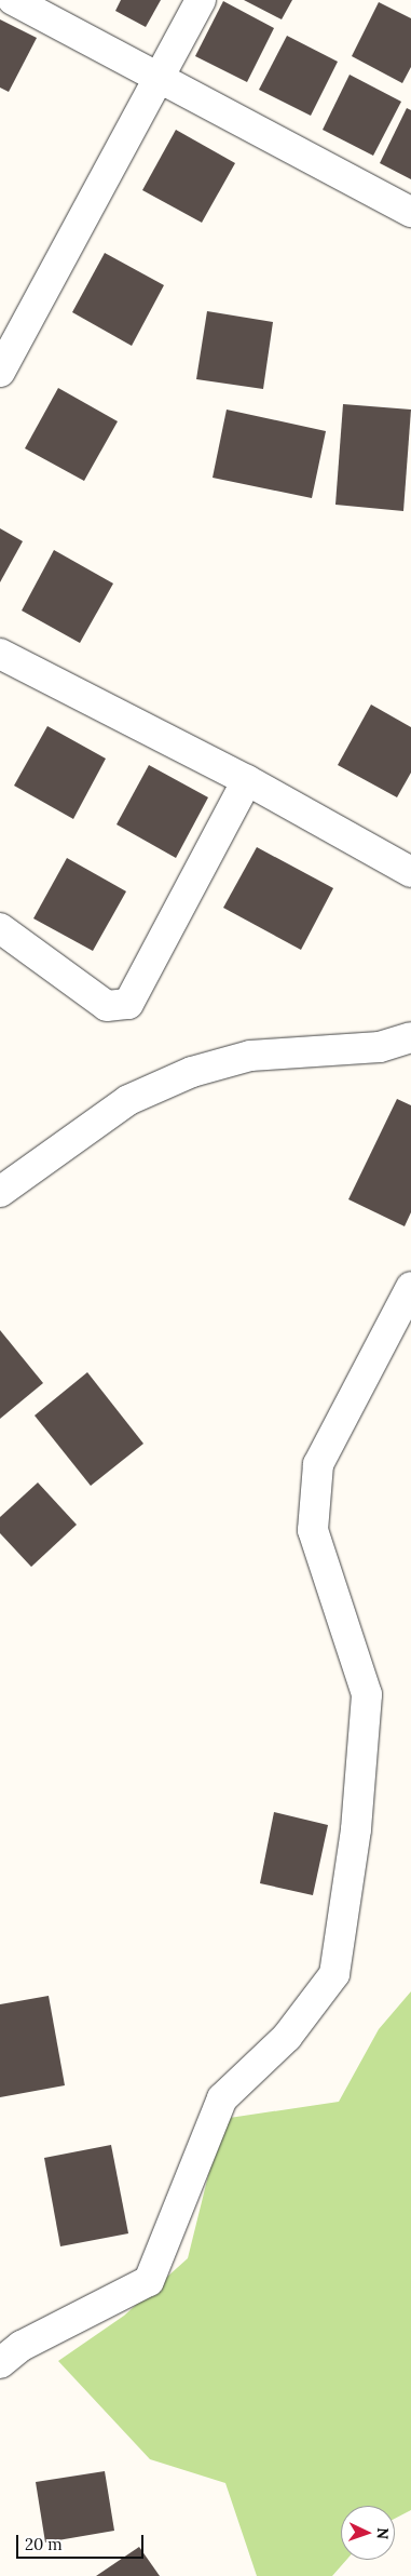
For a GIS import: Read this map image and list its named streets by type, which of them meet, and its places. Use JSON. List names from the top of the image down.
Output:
{
  "scale_bar": "20 m",
  "north": "right"
}
